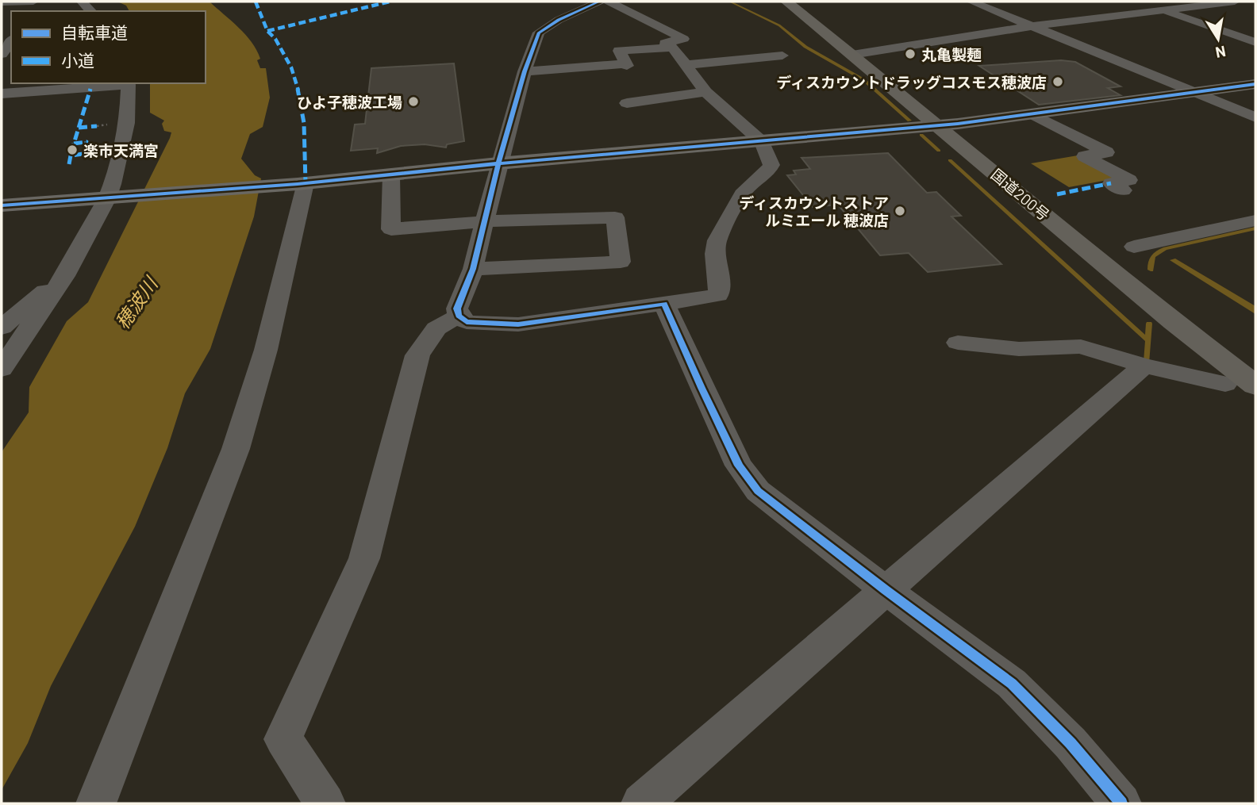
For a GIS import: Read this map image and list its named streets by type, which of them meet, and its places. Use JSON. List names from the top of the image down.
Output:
{
  "streets": {
    "highway": ["国道200号"]
  },
  "water": ["穂波川"],
  "places": [
    "丸亀製麺",
    "ディスカウントドラッグコスモス穂波店",
    "ひよ子穂波工場",
    "楽市天満宮",
    "ディスカウントストア ルミエール 穂波店"
  ],
  "legend": ["自転車道", "小道"],
  "north": "bottom"
}
